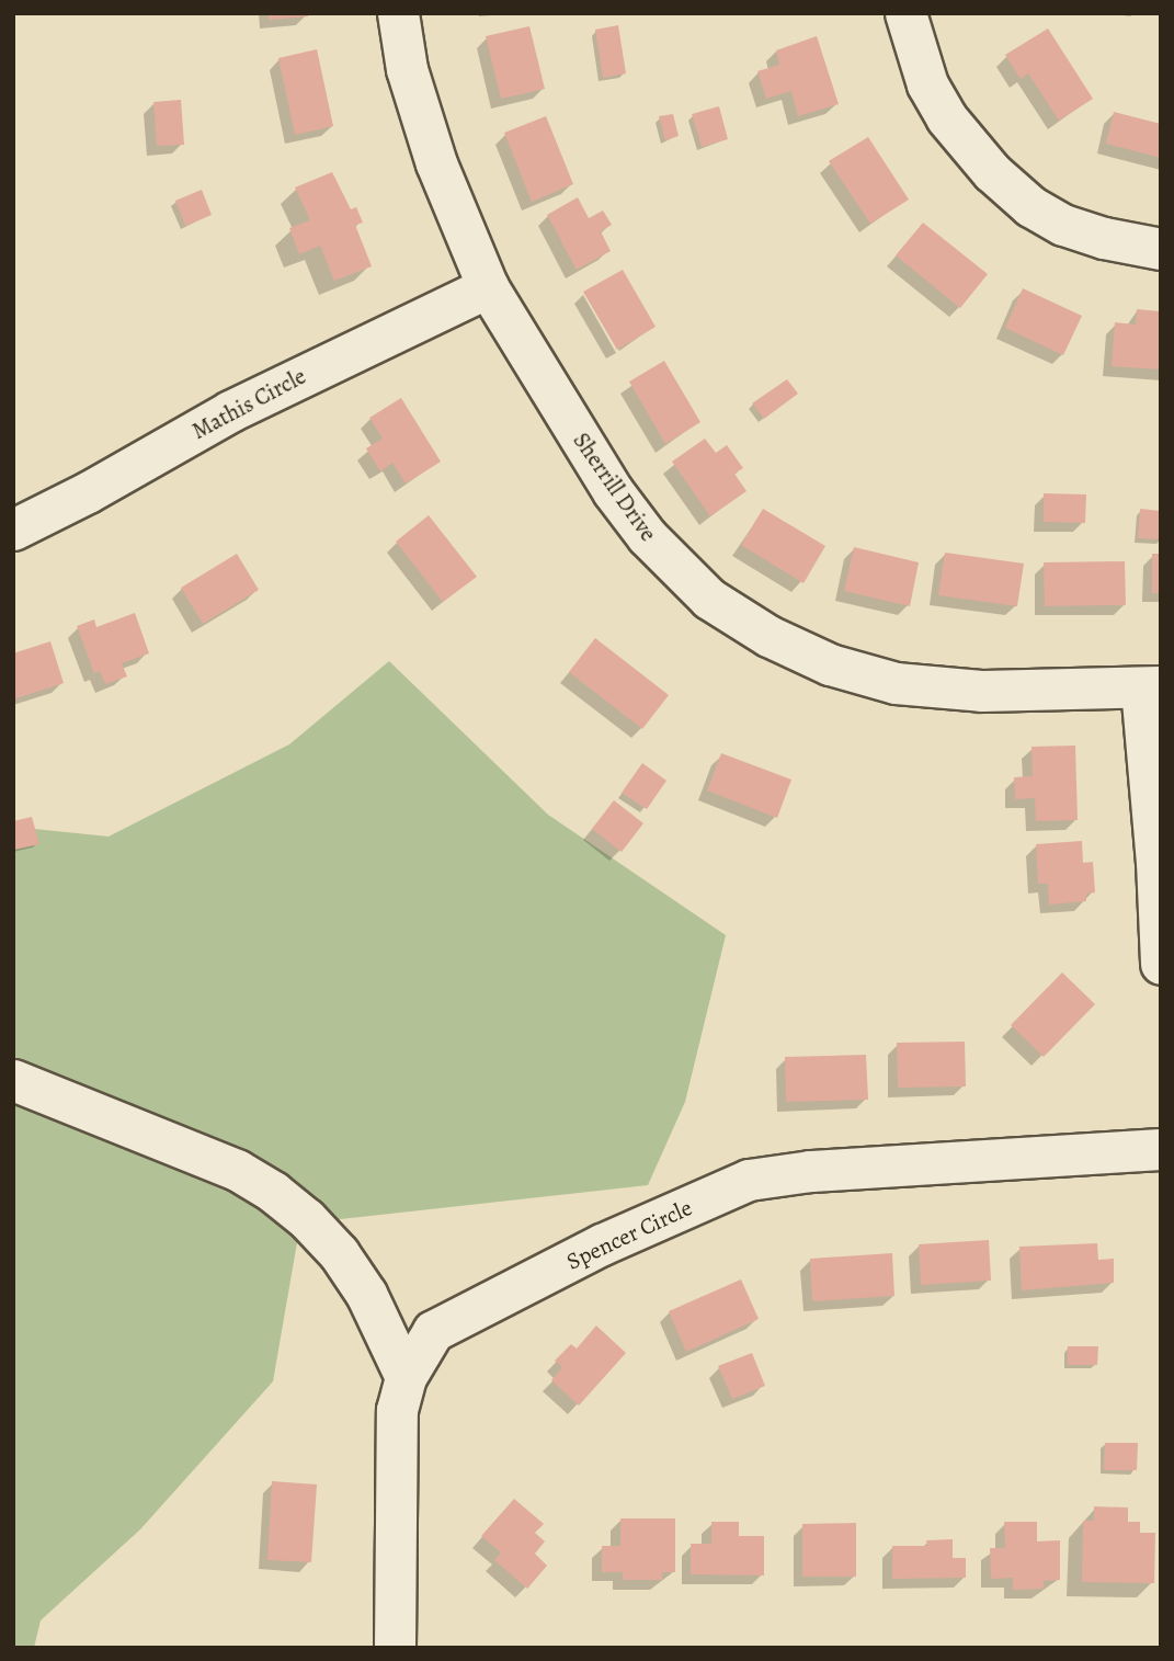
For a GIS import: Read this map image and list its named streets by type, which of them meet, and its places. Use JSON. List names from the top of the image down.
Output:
{
  "streets": {
    "street": ["Mathis Circle", "Sherrill Drive", "Spencer Circle"]
  },
  "crossings": [
    ["Mathis Circle", "Sherrill Drive"]
  ]
}
